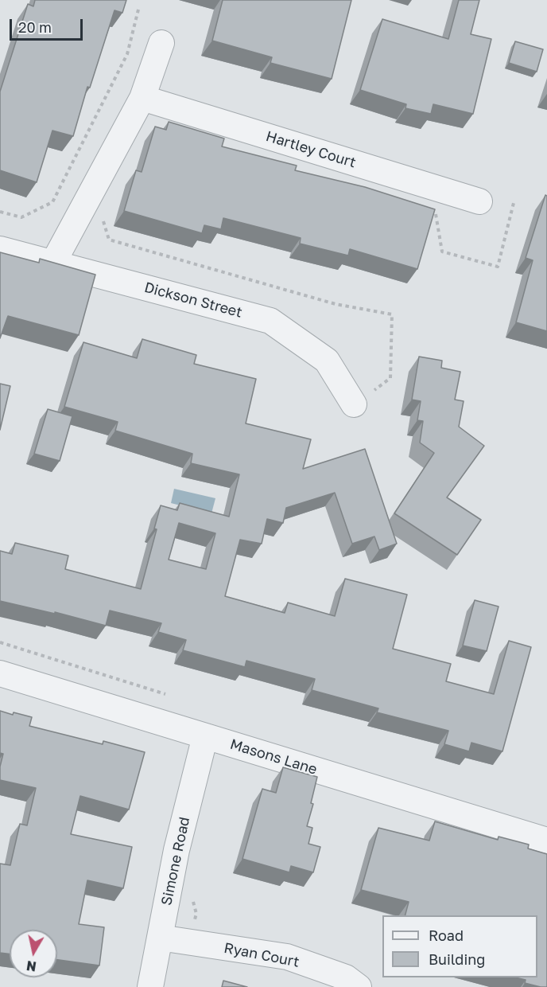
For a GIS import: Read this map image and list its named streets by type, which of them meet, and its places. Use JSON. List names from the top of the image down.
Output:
{
  "streets": {
    "street": [
      "Hartley Court",
      "Dickson Street",
      "Masons Lane",
      "Simone Road",
      "Ryan Court"
    ]
  },
  "crossings": [
    ["Masons Lane", "Simone Road"],
    ["Simone Road", "Ryan Court"]
  ],
  "legend": ["Road", "Building"],
  "scale_bar": "20 m",
  "north": "bottom"
}
